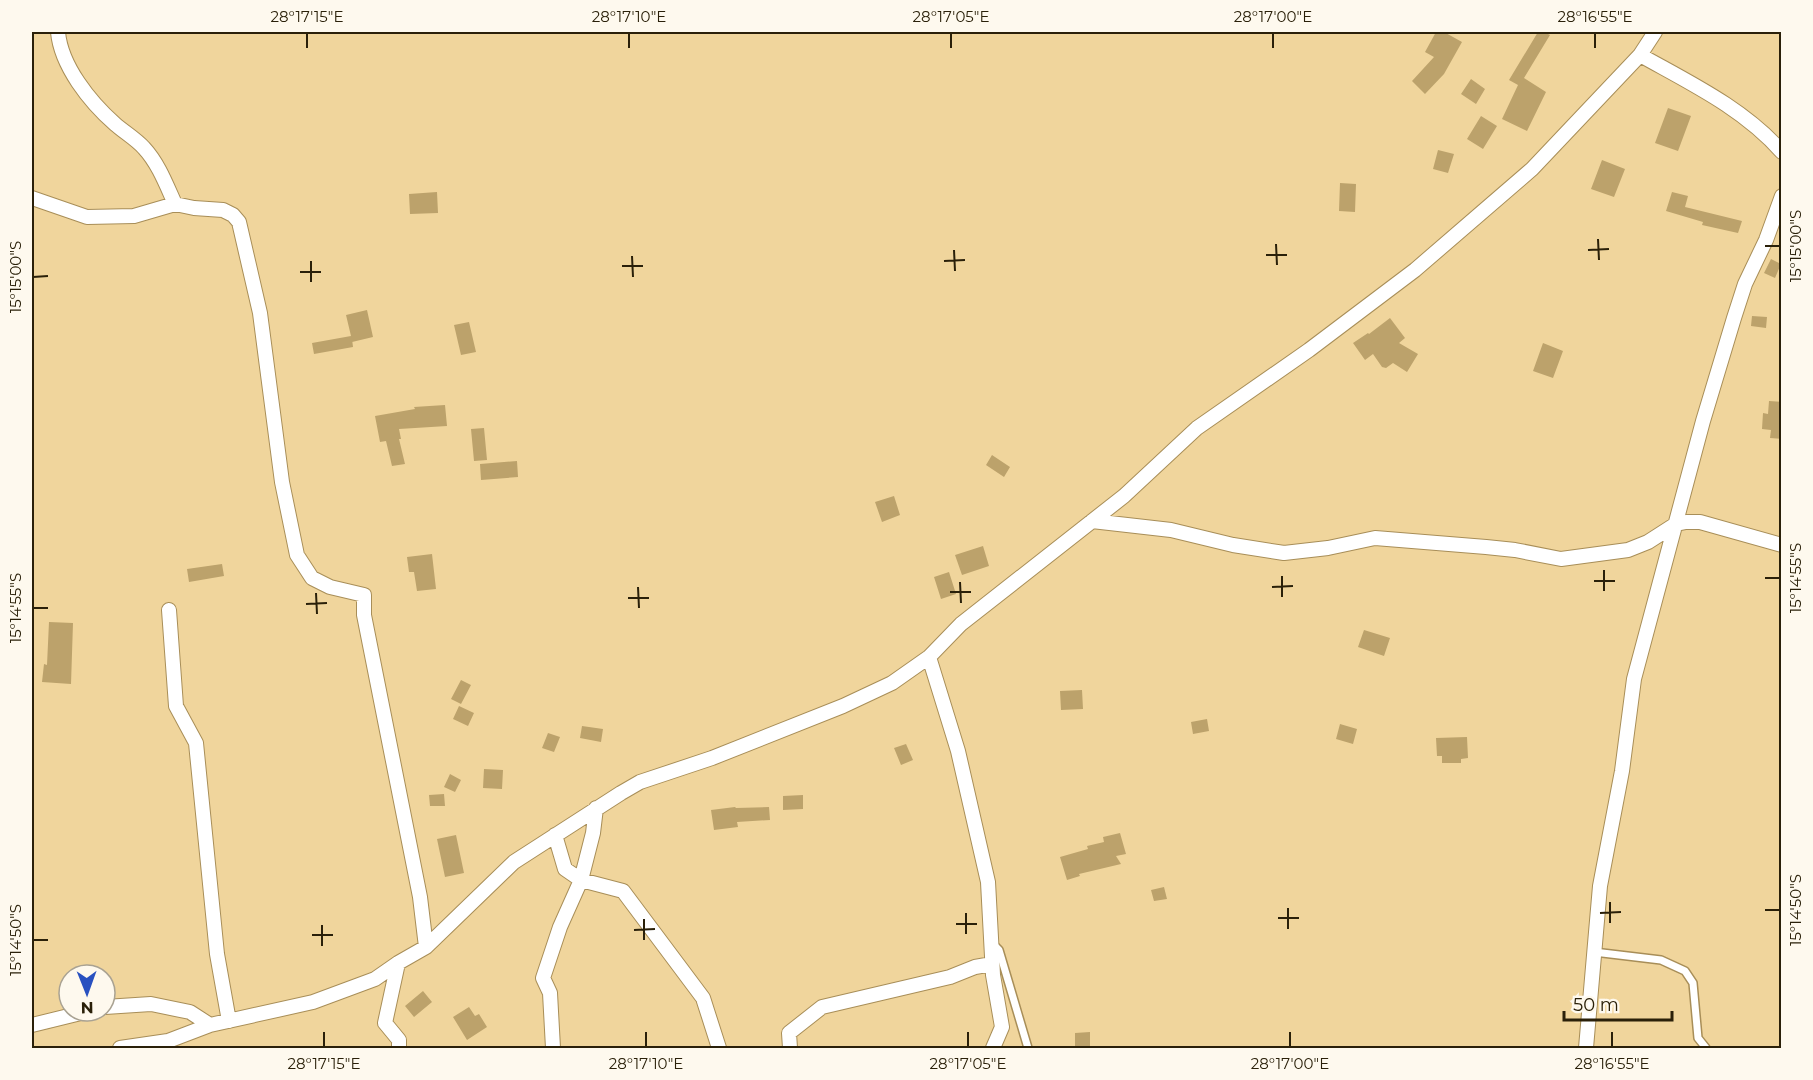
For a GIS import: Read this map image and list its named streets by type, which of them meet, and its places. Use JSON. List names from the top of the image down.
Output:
{
  "scale_bar": "50 m",
  "north": "bottom",
  "coordinates": [
    "28°17'15\"E",
    "28°17'10\"E",
    "28°17'05\"E",
    "28°17'00\"E",
    "28°16'55\"E",
    "15°15'00\"S",
    "15°14'55\"S",
    "15°14'50\"S"
  ]
}
